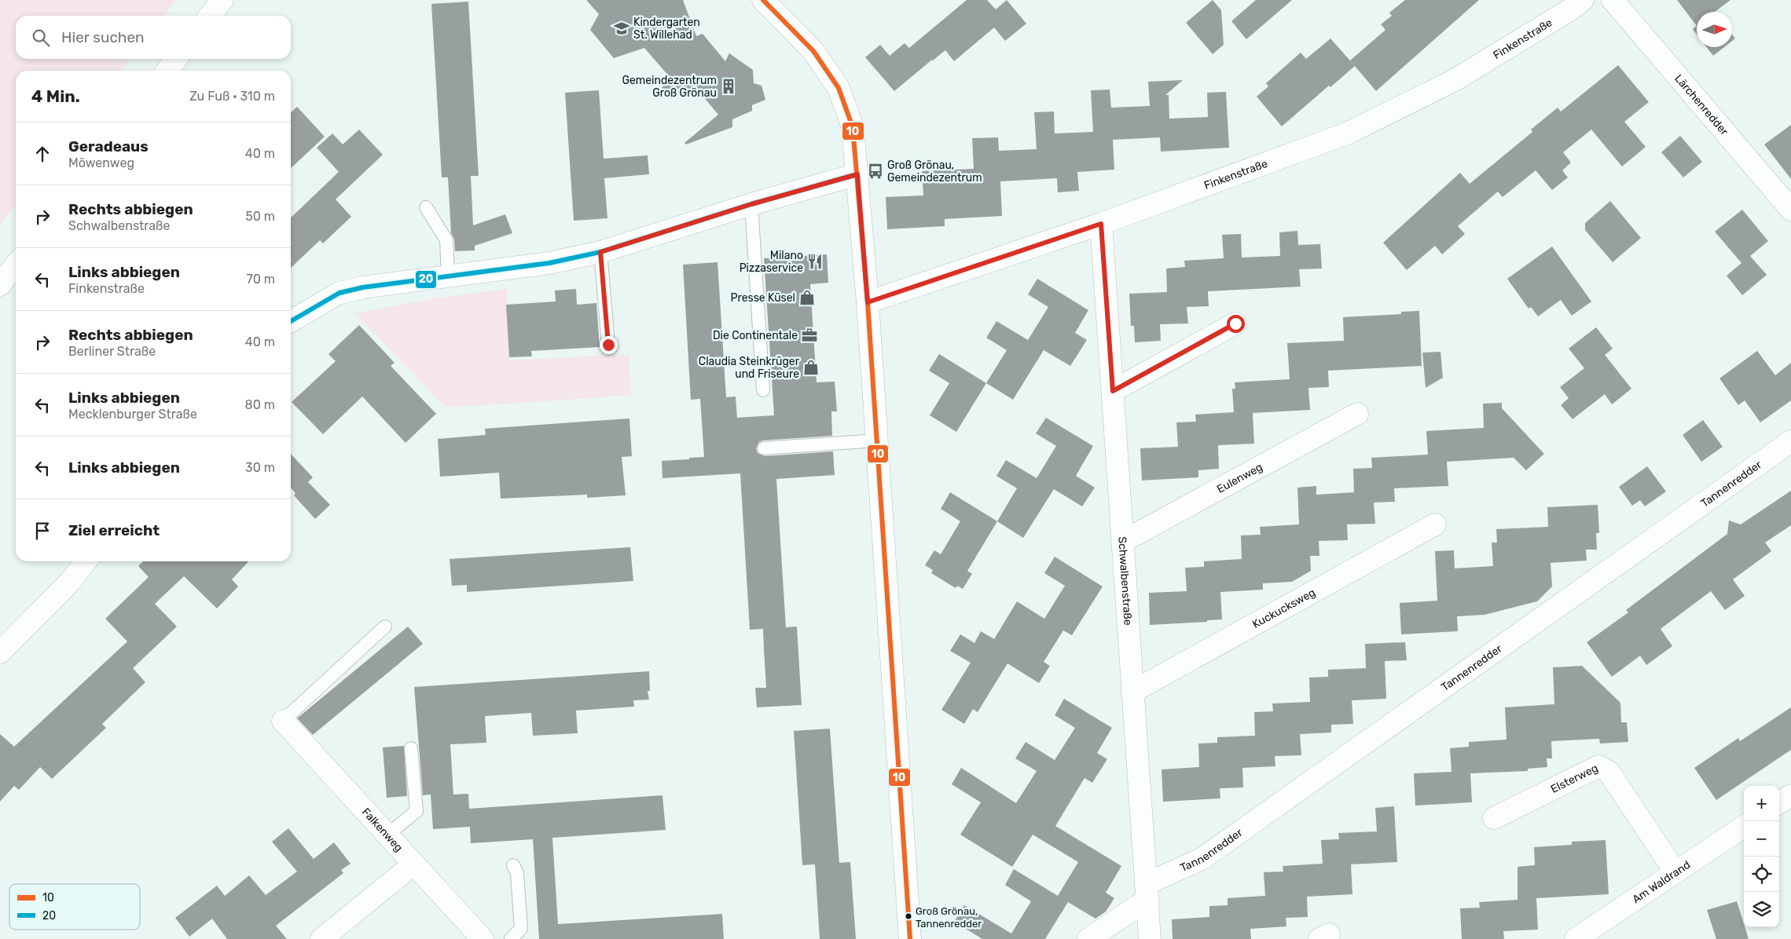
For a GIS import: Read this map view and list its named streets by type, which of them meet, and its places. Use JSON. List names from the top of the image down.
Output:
{
  "streets": {
    "street": [
      "Finkenstraße",
      "Lärchenredder",
      "Eulenweg",
      "Tannenredder",
      "Schwalbenstraße",
      "Kuckucksweg",
      "Elsterweg",
      "Falkenweg",
      "Am Waldrand"
    ]
  },
  "crossings": [
    ["Finkenstraße", "Schwalbenstraße"],
    ["Eulenweg", "Schwalbenstraße"],
    ["Tannenredder", "Schwalbenstraße"],
    ["Schwalbenstraße", "Kuckucksweg"],
    ["Elsterweg", "Am Waldrand"]
  ],
  "places": {
    "school or university": ["Kindergarten St. Willehad"],
    "building": ["Gemeindezentrum Groß Grönau"],
    "bus stop": ["Groß Grönau, Gemeindezentrum"],
    "restaurant": ["Milano Pizzaservice"],
    "shop": ["Presse Küsel", "Claudia Steinkrüger und Friseure"],
    "office": ["Die Continentale"],
    "other": ["Groß Grönau, Tannenredder"]
  },
  "lines": ["transit line 10", "transit line 20"],
  "legend": ["10", "20"],
  "north": "right",
  "page": {
    "search": "Hier suchen",
    "heading": ["4 Min.", "Zu Fuß · 310 m"],
    "list": [
      ["Geradeaus", "Möwenweg", "40 m"],
      ["Rechts abbiegen", "Schwalbenstraße", "50 m"],
      ["Links abbiegen", "Finkenstraße", "70 m"],
      ["Rechts abbiegen", "Berliner Straße", "40 m"],
      ["Links abbiegen", "Mecklenburger Straße", "80 m"],
      ["Links abbiegen", "30 m"],
      "Ziel erreicht"
    ],
    "map_buttons": ["+", "−"]
  }
}
